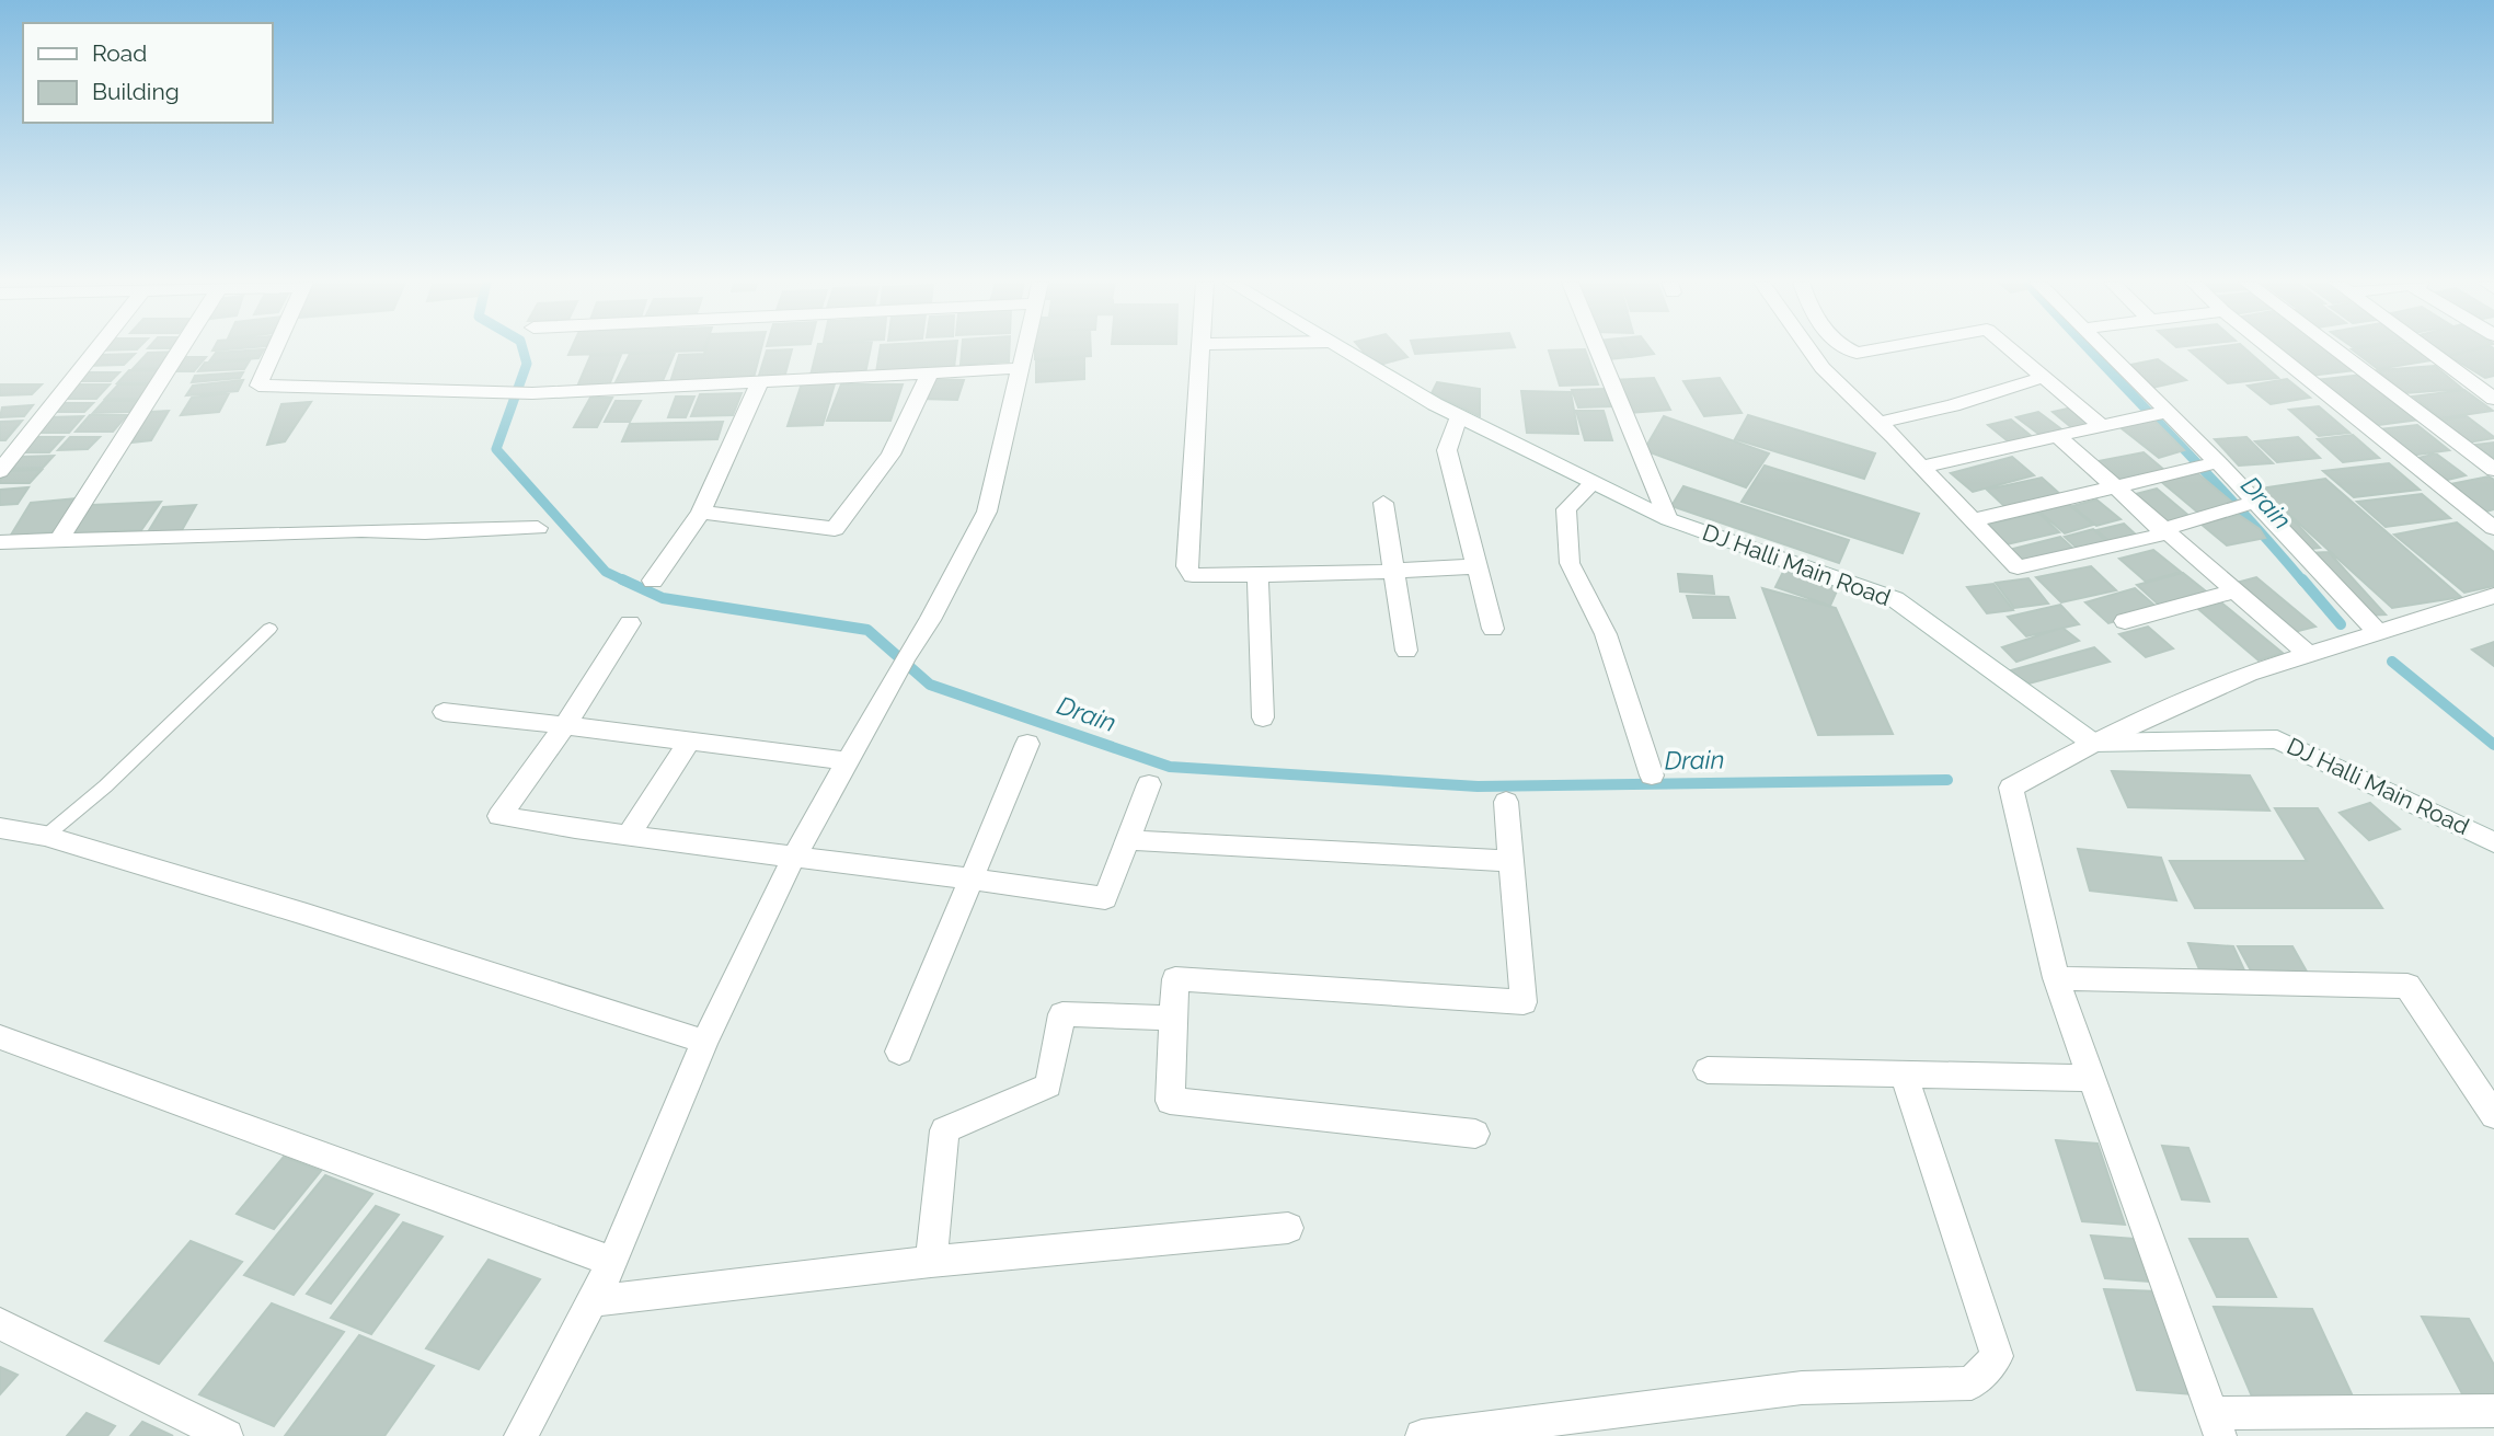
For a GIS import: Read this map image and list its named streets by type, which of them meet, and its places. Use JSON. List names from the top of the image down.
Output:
{
  "streets": {
    "street": ["DJ Halli Main Road"]
  },
  "water": ["Drain"],
  "legend": ["Road", "Building"]
}
